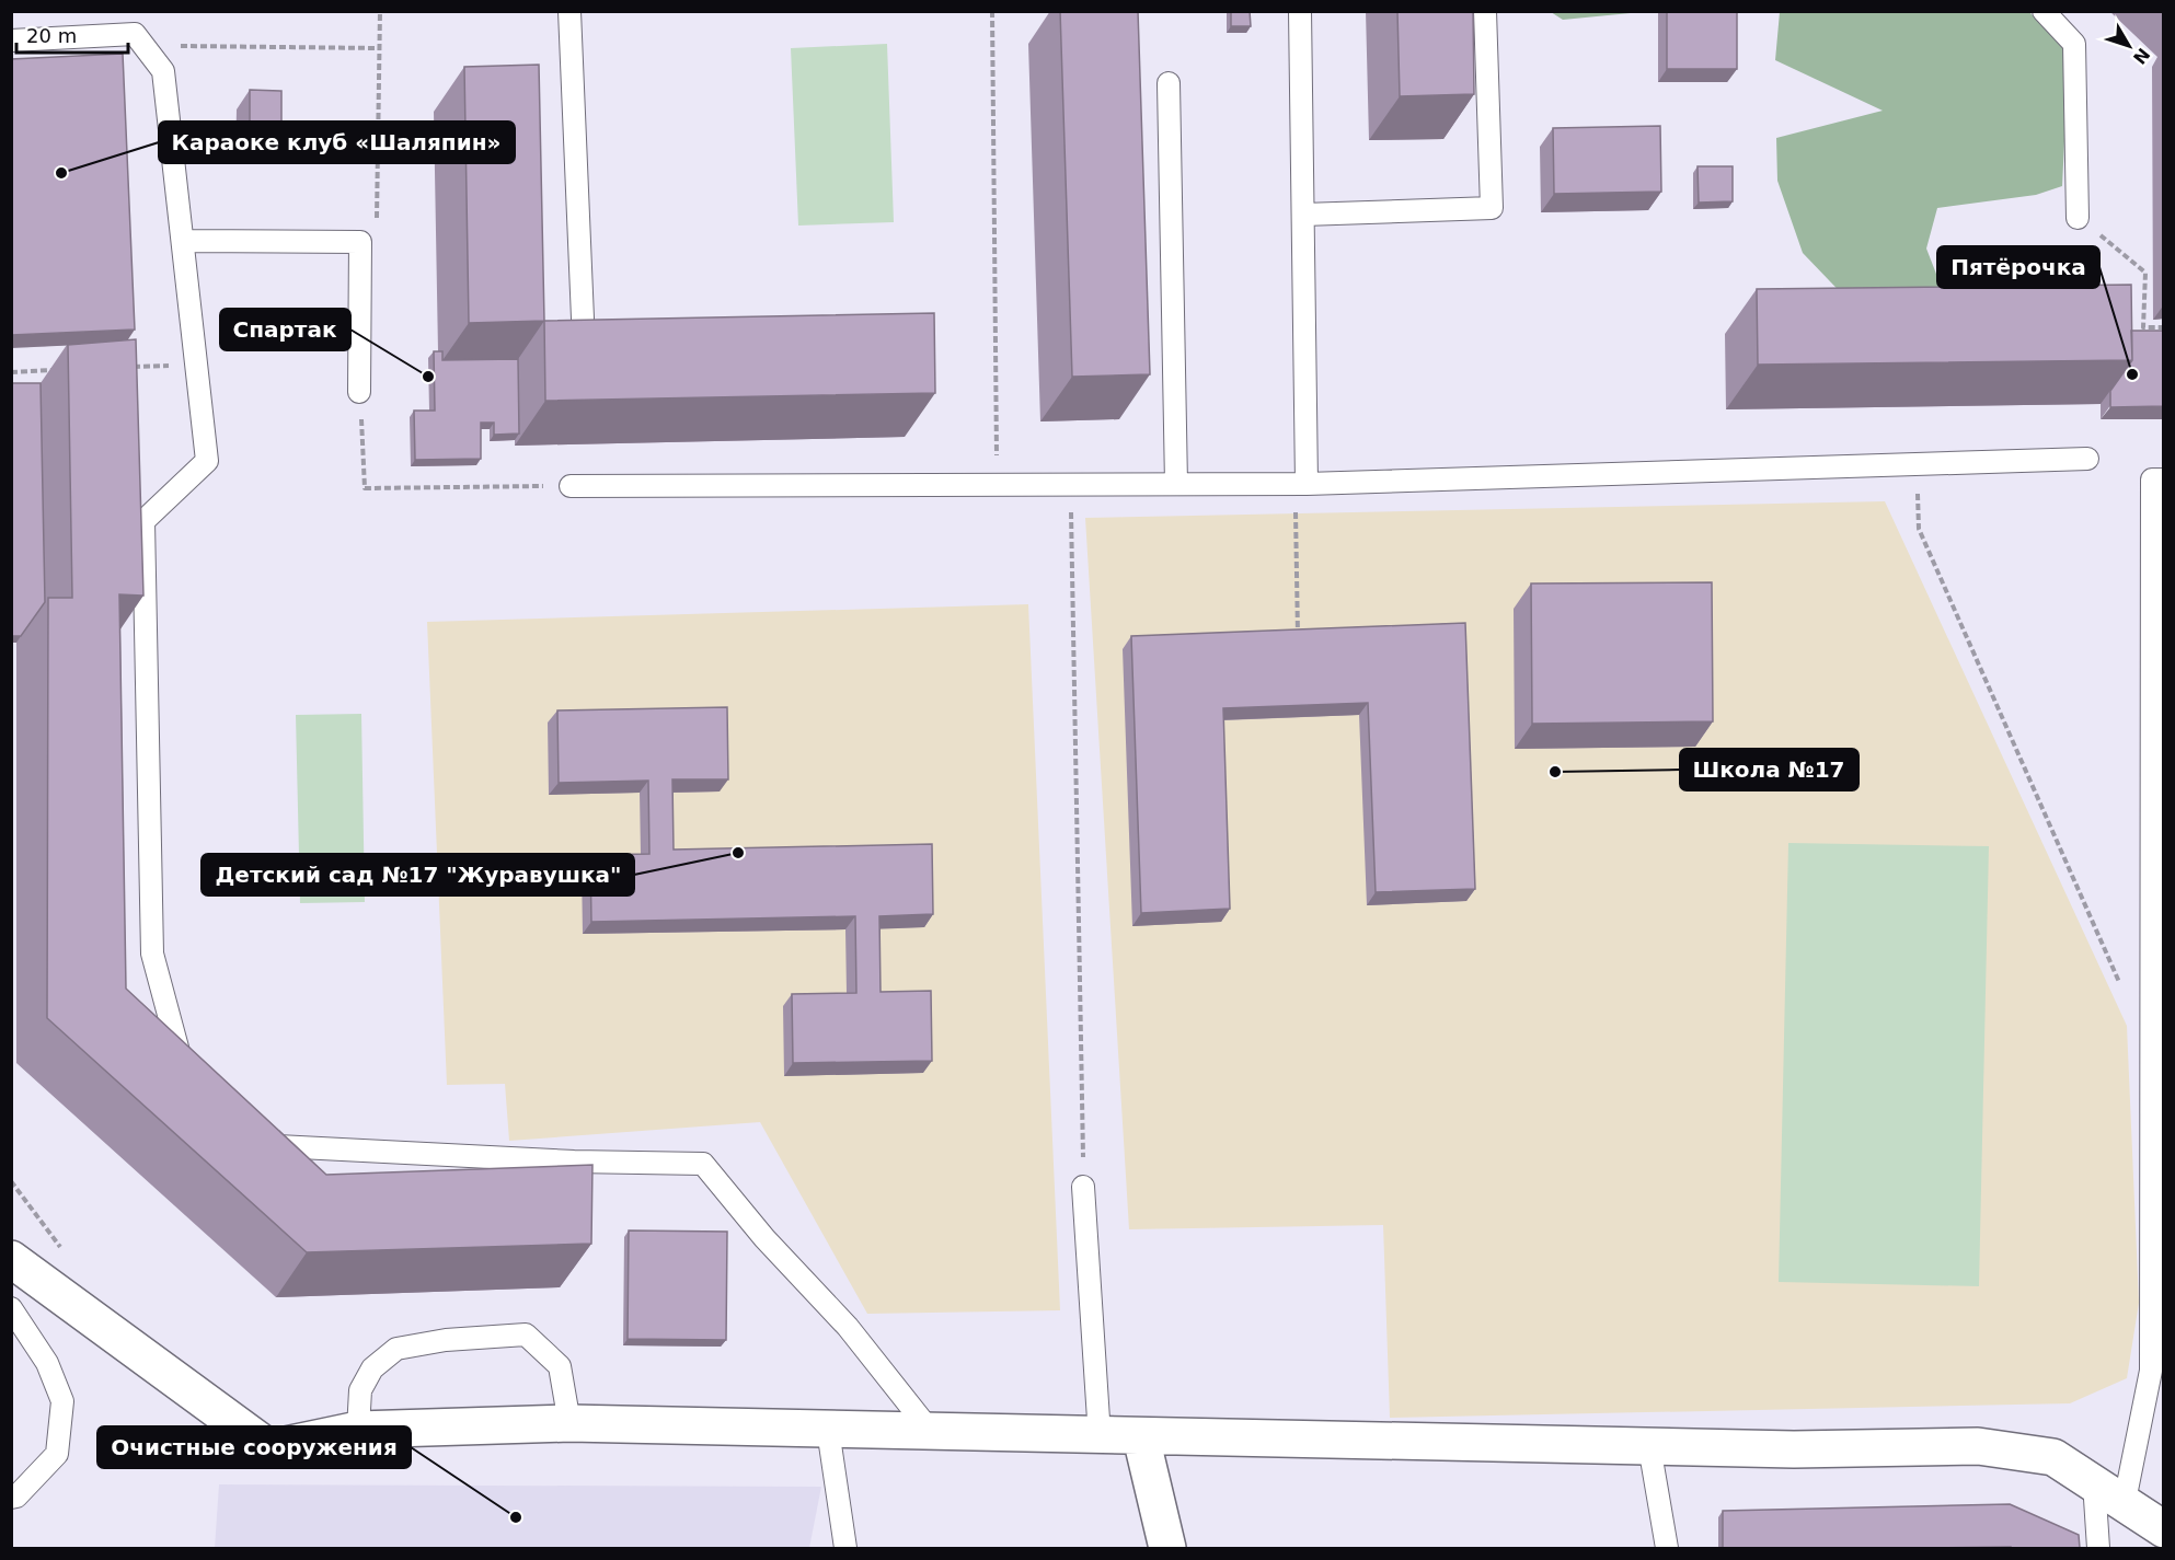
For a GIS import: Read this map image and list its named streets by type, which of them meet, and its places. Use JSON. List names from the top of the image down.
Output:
{
  "places": [
    "Караоке клуб «Шаляпин»",
    "Пятёрочка",
    "Спартак",
    "Школа №17",
    "Детский сад №17 \"Журавушка\"",
    "Очистные сооружения"
  ],
  "scale_bar": "20 m",
  "north": "bottom right"
}
